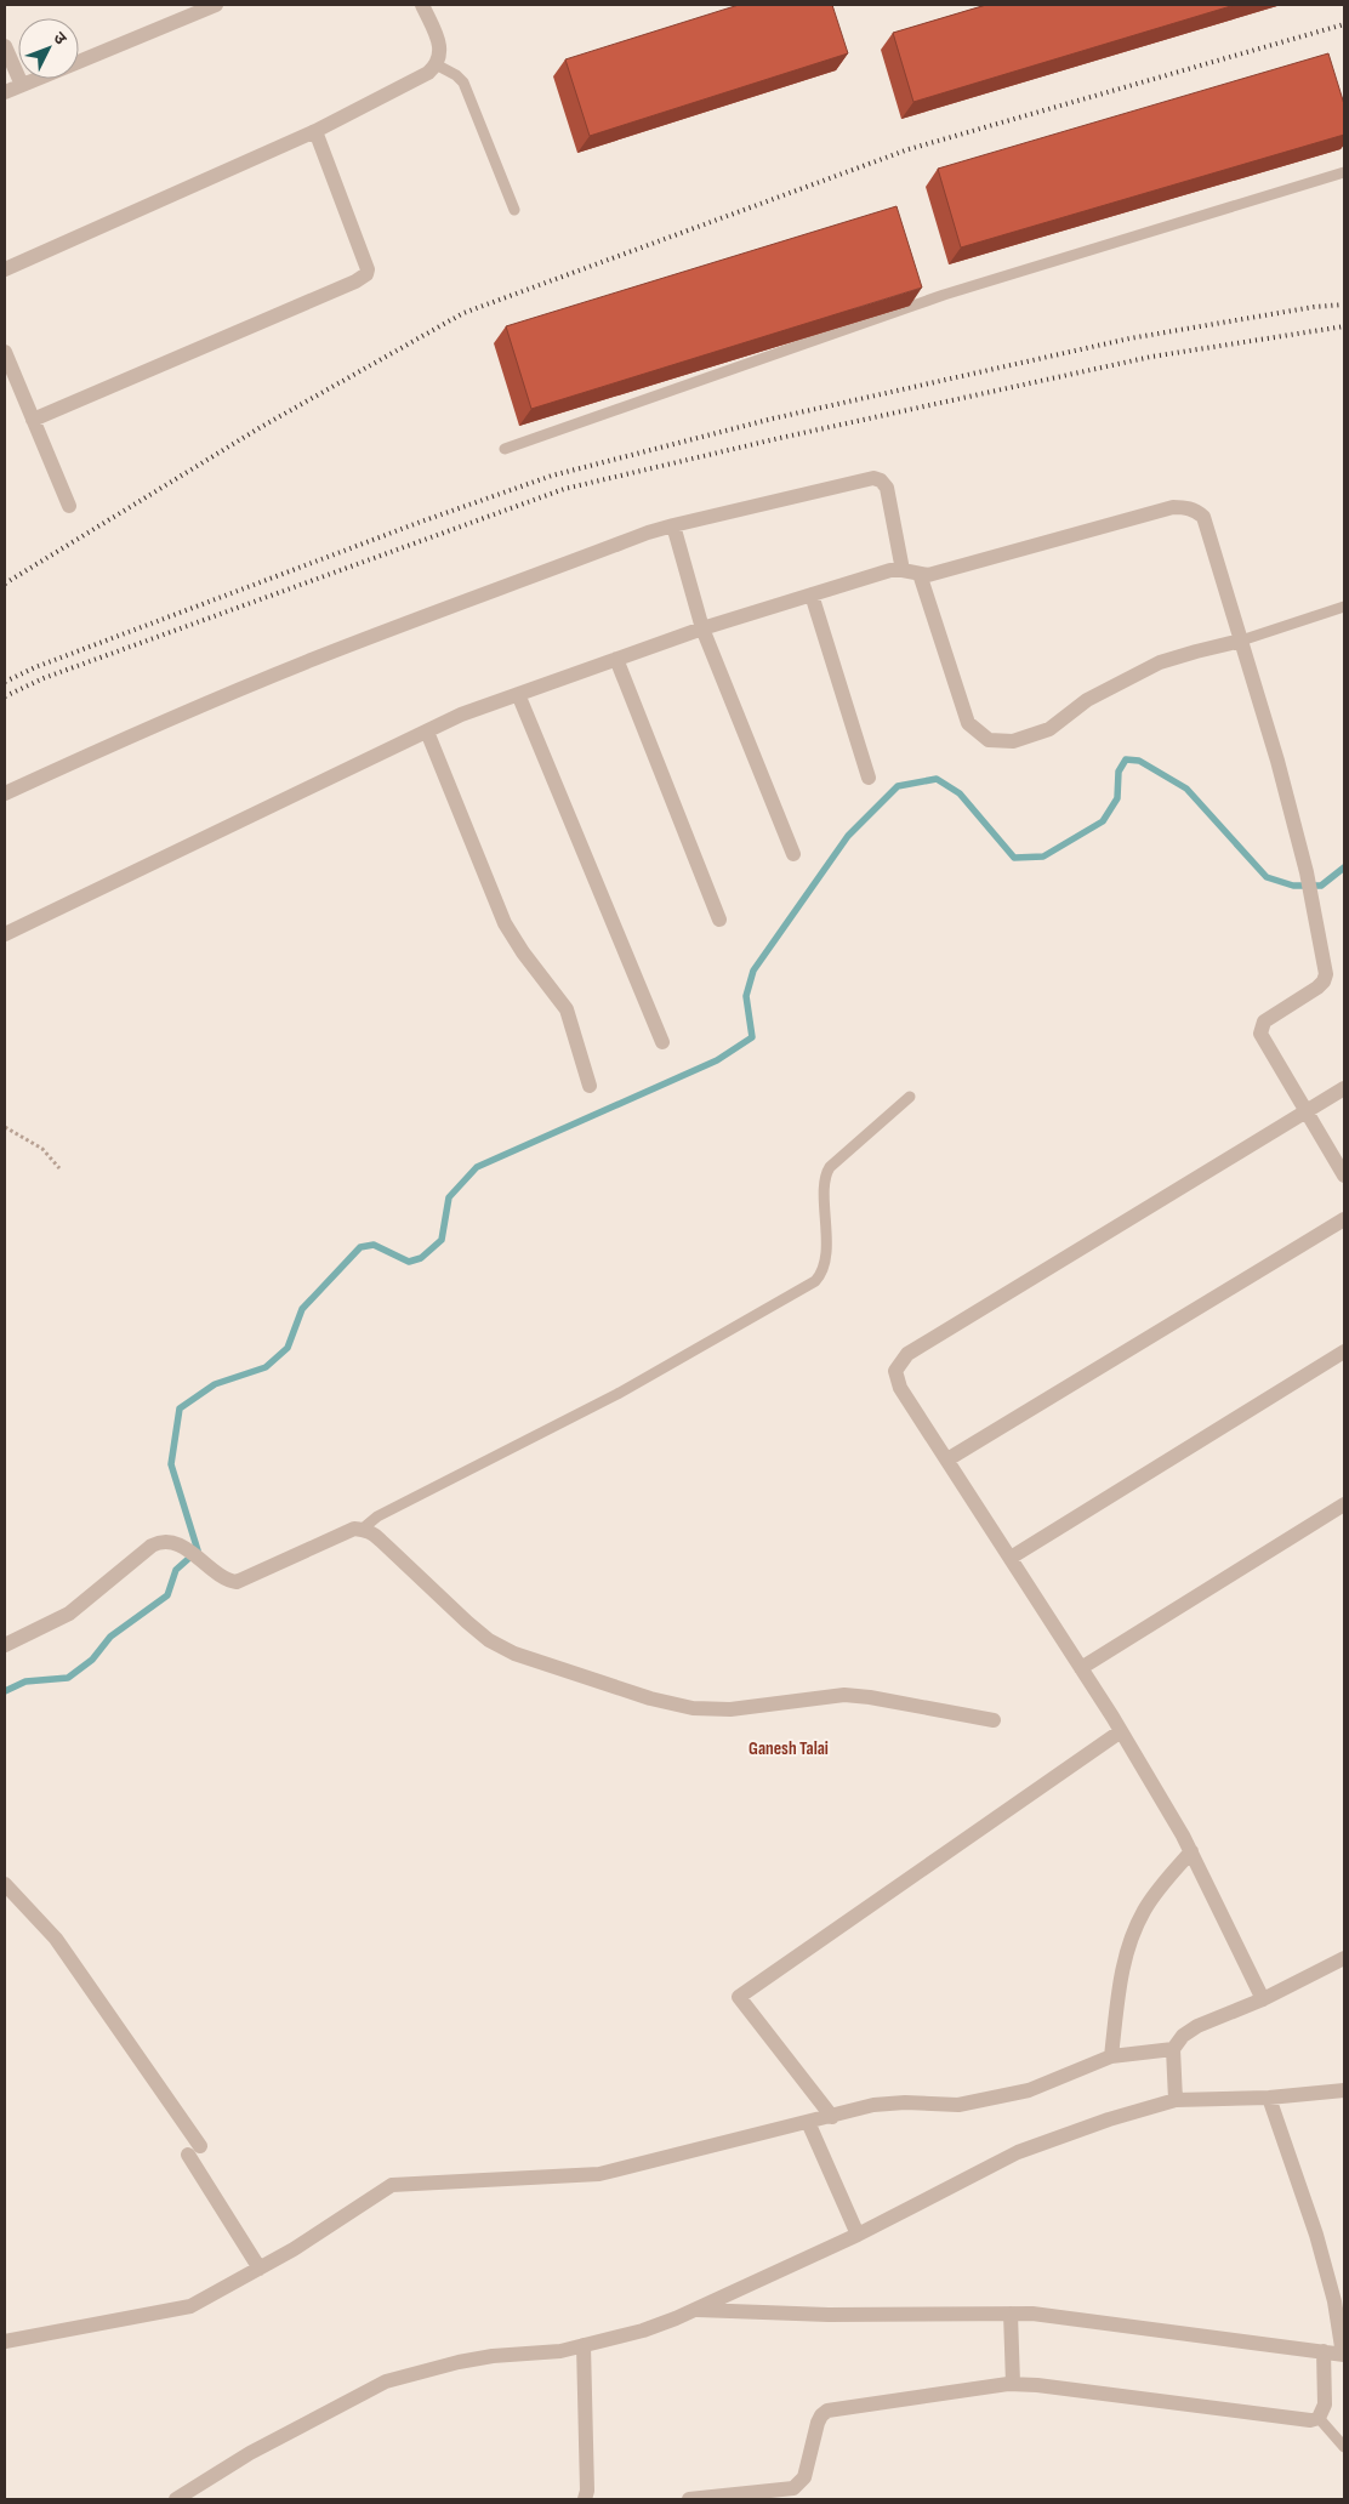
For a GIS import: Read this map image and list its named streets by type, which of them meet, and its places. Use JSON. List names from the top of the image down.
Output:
{
  "districts": ["Ganesh Talai"],
  "north": "top right"
}
